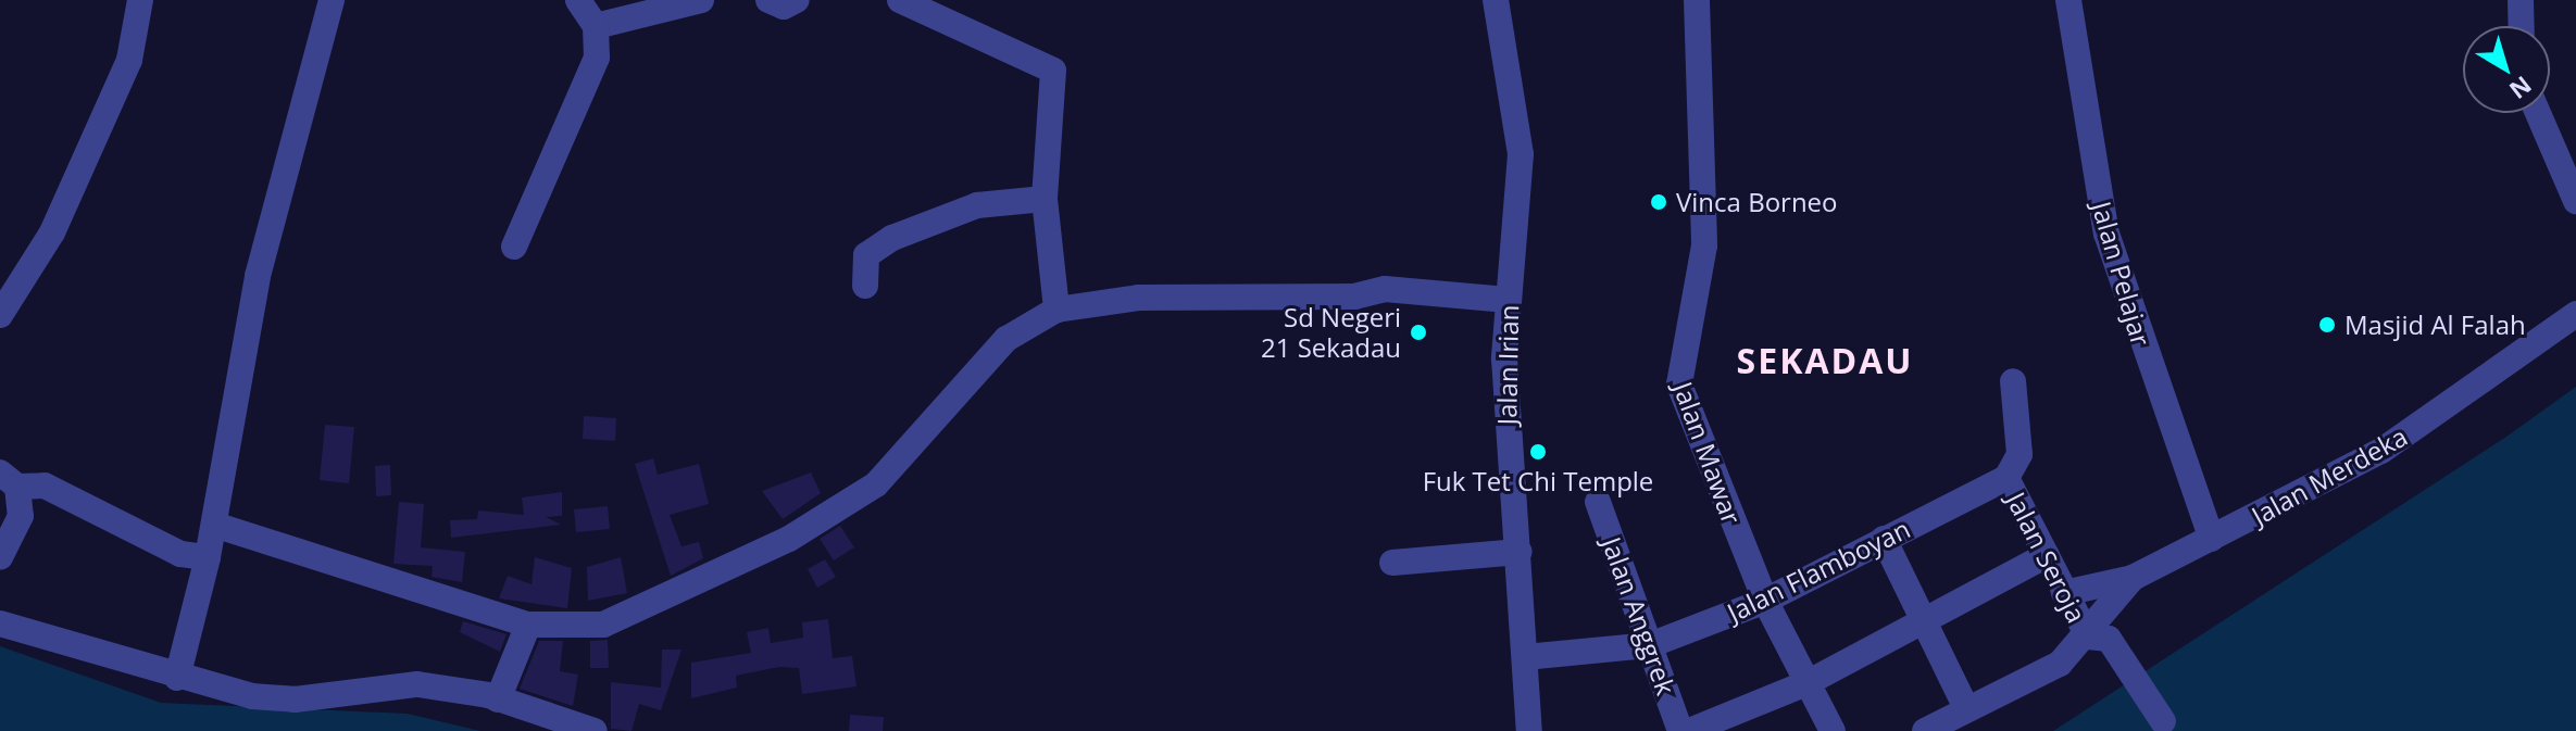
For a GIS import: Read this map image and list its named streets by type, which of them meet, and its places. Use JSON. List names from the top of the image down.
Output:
{
  "streets": {
    "street": [
      "Jalan Pelajar",
      "Jalan Irian",
      "Jalan Mawar",
      "Jalan Merdeka",
      "Jalan Seroja",
      "Jalan Flamboyan",
      "Jalan Anggrek"
    ]
  },
  "crossings": [
    ["Jalan Pelajar", "Jalan Merdeka"],
    ["Jalan Irian", "Jalan Flamboyan"],
    ["Jalan Mawar", "Jalan Flamboyan"],
    ["Jalan Merdeka", "Jalan Seroja"],
    ["Jalan Seroja", "Jalan Flamboyan"],
    ["Jalan Flamboyan", "Jalan Anggrek"]
  ],
  "districts": ["SEKADAU"],
  "places": [
    "Vinca Borneo",
    "Masjid Al Falah",
    "Sd Negeri 21 Sekadau",
    "Fuk Tet Chi Temple"
  ],
  "north": "bottom right"
}
